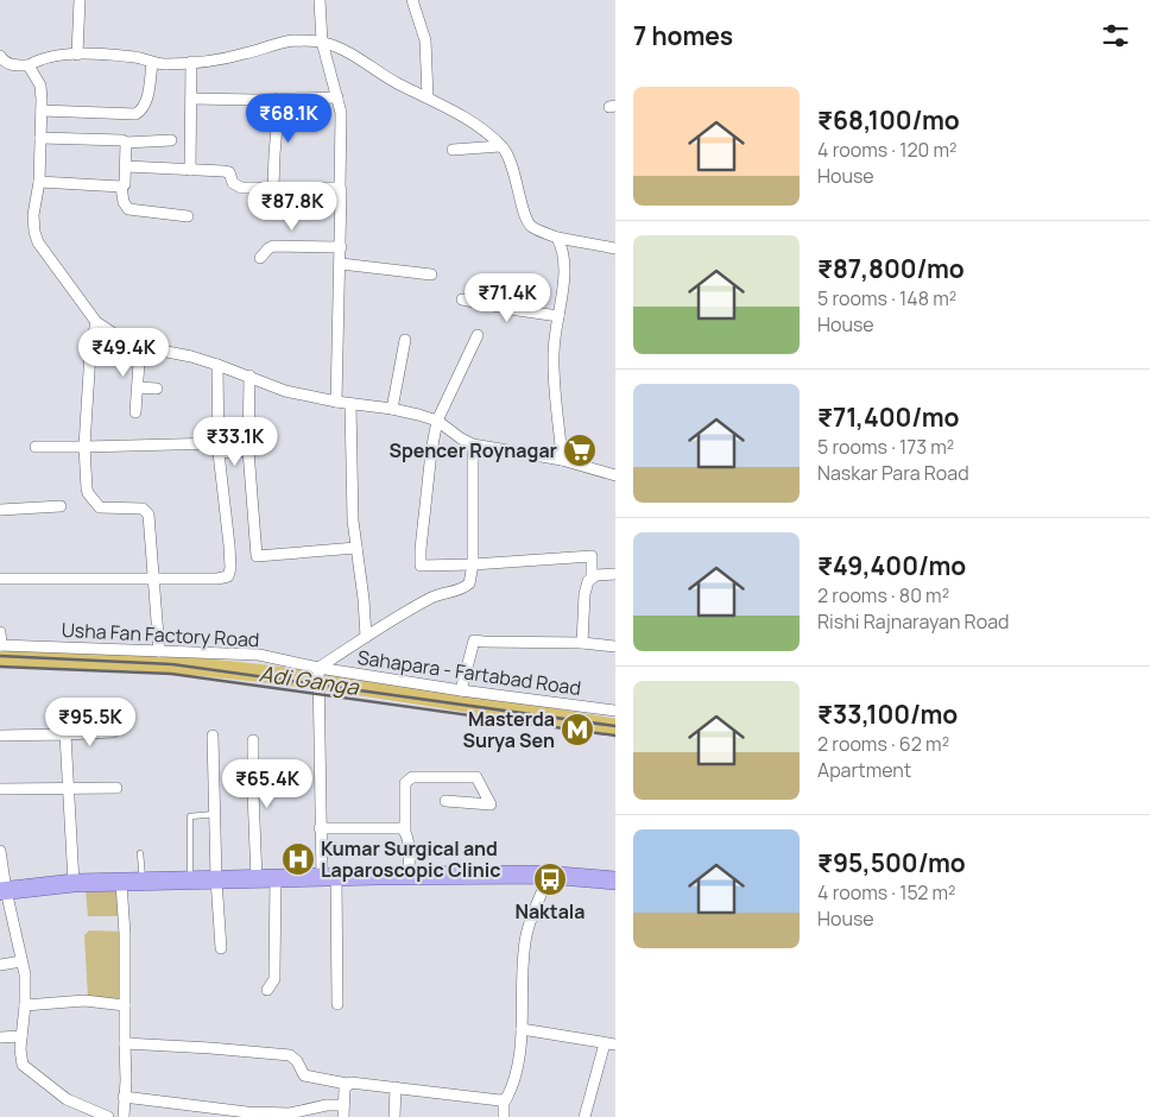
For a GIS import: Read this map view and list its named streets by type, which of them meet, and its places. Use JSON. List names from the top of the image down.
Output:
{
  "streets": {
    "street": ["Usha Fan Factory Road", "Sahapara - Fartabad Road"]
  },
  "crossings": [
    ["Usha Fan Factory Road", "Sahapara - Fartabad Road"]
  ],
  "water": ["Adi Ganga"],
  "places": {
    "supermarket": ["Spencer Roynagar"],
    "metro station": ["Masterda Surya Sen"],
    "hospital": ["Kumar Surgical and Laparoscopic Clinic"],
    "bus stop": ["Naktala"]
  },
  "page": {
    "heading": "7 homes",
    "list": [
      {
        "name": "₹68,100/mo",
        "note": "4 rooms · 120 m² · House"
      },
      {
        "name": "₹87,800/mo",
        "note": "5 rooms · 148 m² · House"
      },
      {
        "name": "₹71,400/mo",
        "note": "5 rooms · 173 m² · Naskar Para Road"
      },
      {
        "name": "₹49,400/mo",
        "note": "2 rooms · 80 m² · Rishi Rajnarayan Road"
      },
      {
        "name": "₹33,100/mo",
        "note": "2 rooms · 62 m² · Apartment"
      },
      {
        "name": "₹95,500/mo",
        "note": "4 rooms · 152 m² · House"
      }
    ],
    "price": [
      "₹68.1K",
      "₹87.8K",
      "₹71.4K",
      "₹49.4K",
      "₹33.1K",
      "₹95.5K",
      "₹65.4K"
    ]
  }
}
